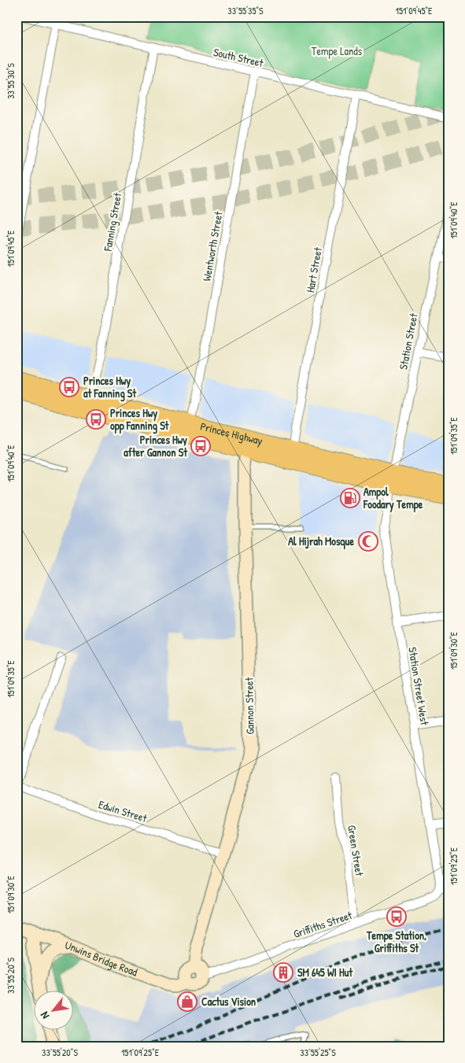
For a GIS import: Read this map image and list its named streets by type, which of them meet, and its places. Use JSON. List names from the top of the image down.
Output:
{
  "streets": {
    "highway": ["Princes Highway"],
    "street": [
      "South Street",
      "Fanning Street",
      "Wentworth Street",
      "Hart Street",
      "Station Street",
      "Station Street West",
      "Gannon Street",
      "Edwin Street",
      "Green Street",
      "Griffiths Street",
      "Unwins Bridge Road"
    ]
  },
  "crossings": [
    ["South Street", "Fanning Street"],
    ["South Street", "Wentworth Street"],
    ["South Street", "Hart Street"],
    ["Fanning Street", "Princes Highway"],
    ["Wentworth Street", "Princes Highway"],
    ["Hart Street", "Princes Highway"],
    ["Station Street", "Princes Highway"],
    ["Station Street", "Station Street West"],
    ["Princes Highway", "Station Street West"],
    ["Princes Highway", "Gannon Street"],
    ["Station Street West", "Griffiths Street"],
    ["Gannon Street", "Edwin Street"],
    ["Gannon Street", "Griffiths Street"],
    ["Gannon Street", "Unwins Bridge Road"],
    ["Green Street", "Griffiths Street"],
    ["Griffiths Street", "Unwins Bridge Road"]
  ],
  "parks": ["Tempe Lands"],
  "places": {
    "bus stop": [
      "Princes Hwy at Fanning St",
      "Princes Hwy opp Fanning St",
      "Princes Hwy after Gannon St",
      "Tempe Station, Griffiths St"
    ],
    "fuel station": ["Ampol Foodary Tempe"],
    "mosque": ["Al Hijrah Mosque"],
    "building": ["SM 645 WI Hut"],
    "shop": ["Cactus Vision"]
  },
  "north": "bottom left",
  "coordinates": [
    "33°55'35\"S",
    "151°09'45\"E",
    "33°55'30\"S",
    "151°09'40\"E",
    "151°09'35\"E",
    "151°09'30\"E",
    "151°09'25\"E",
    "33°55'20\"S",
    "33°55'25\"S"
  ]
}
